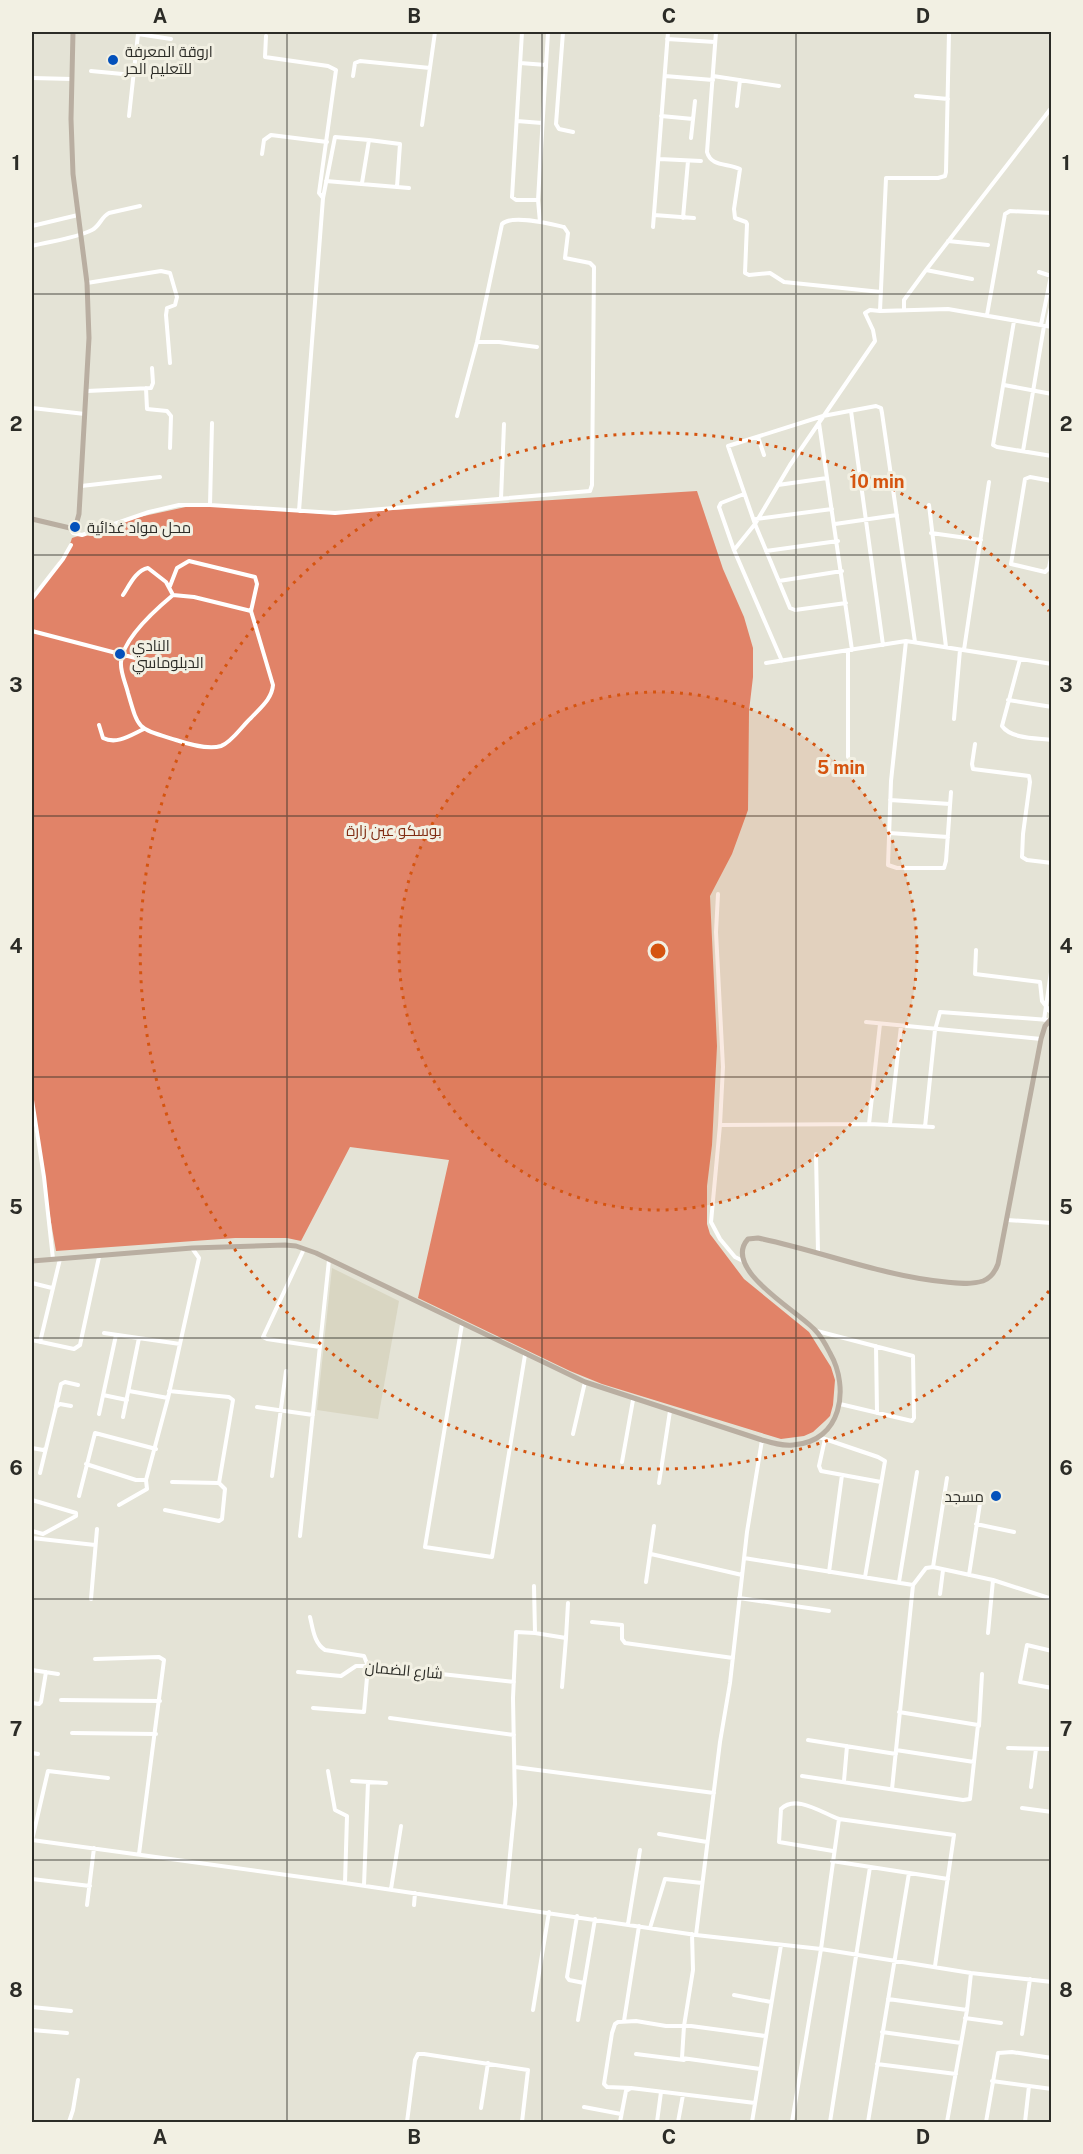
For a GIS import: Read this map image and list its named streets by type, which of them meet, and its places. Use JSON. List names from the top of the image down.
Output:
{
  "streets": {
    "street": ["شارع الضمان"]
  },
  "parks": ["بوسكو عين زارة"],
  "places": [
    "اروقة المعرفة للتعليم الحر",
    "محل مواد غذائية",
    "النادي الدبلوماسي",
    "مسجد"
  ],
  "grid": {
    "columns": [
      "A",
      "B",
      "C",
      "D"
    ],
    "rows": [
      "1",
      "2",
      "3",
      "4",
      "5",
      "6",
      "7",
      "8"
    ]
  },
  "rings": ["10 min", "5 min"]
}
